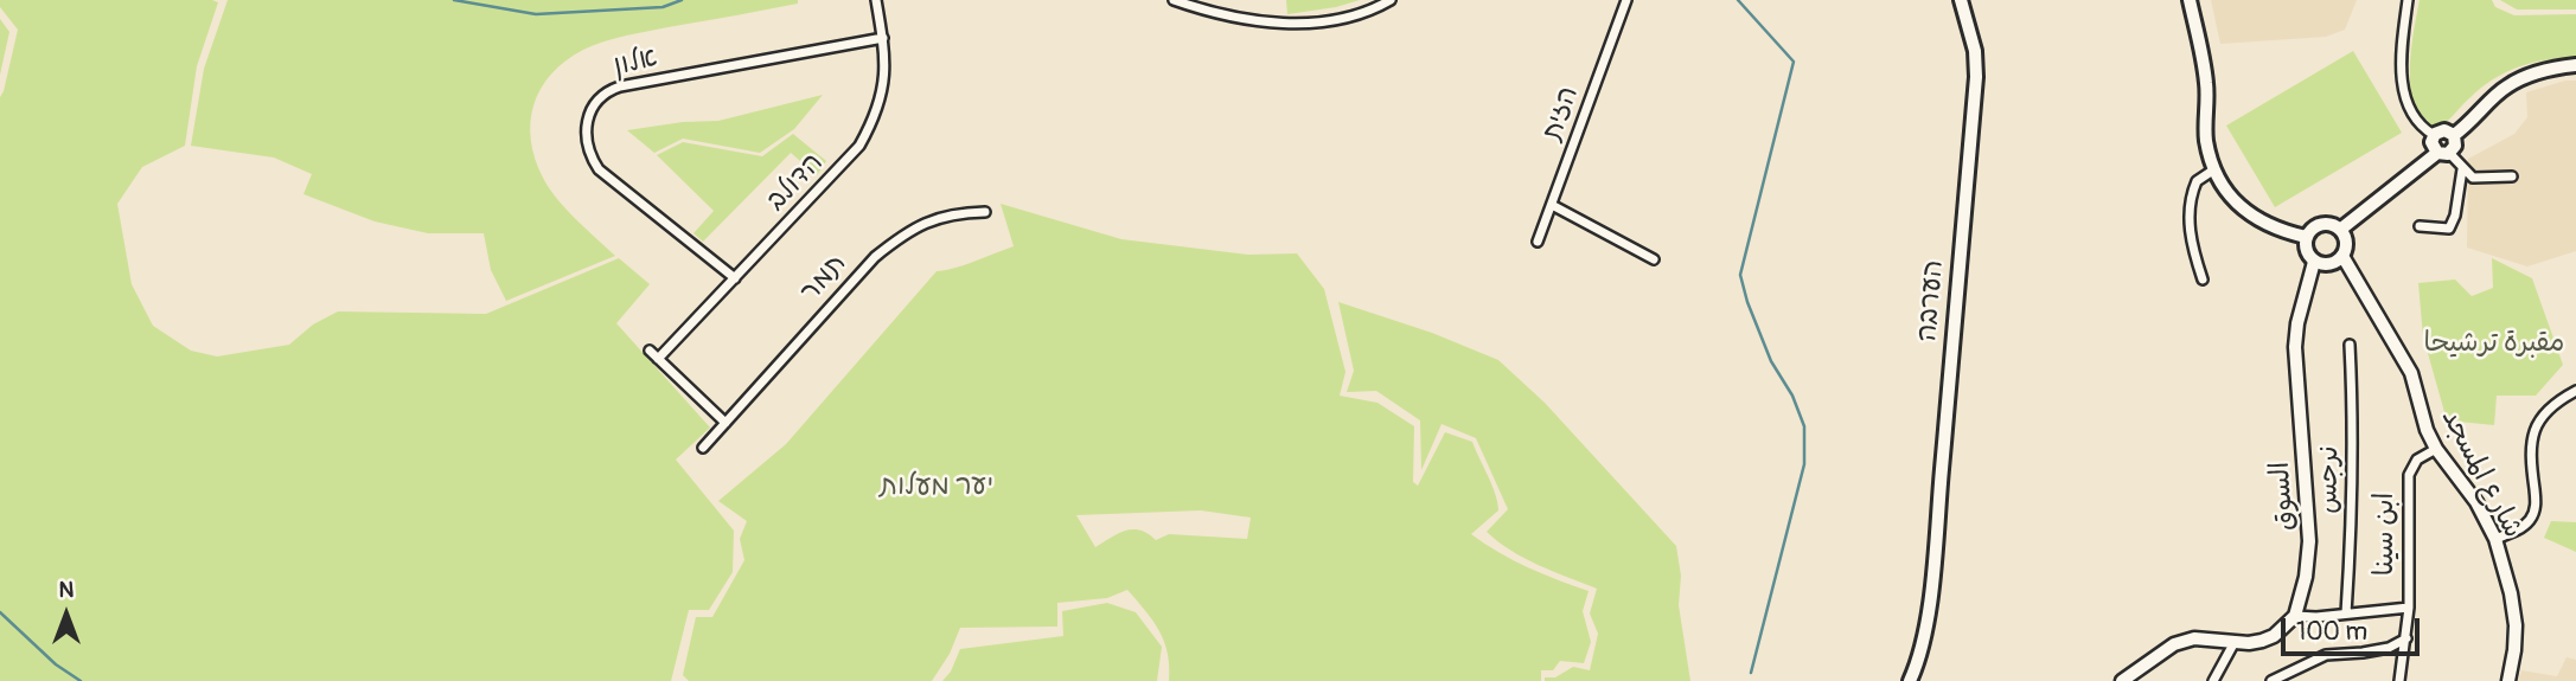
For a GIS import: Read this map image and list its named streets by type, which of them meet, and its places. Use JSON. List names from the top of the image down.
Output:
{
  "streets": {
    "main road": ["הערבה"],
    "street": [
      "אלון",
      "הזית",
      "הדולב",
      "תמר",
      "شارع المسجد",
      "نرجس",
      "السوق",
      "ابن سينا"
    ]
  },
  "crossings": [
    ["אלון", "הדולב"],
    ["شارع المسجد", "السوق"],
    ["شارع المسجد", "ابن سينا"]
  ],
  "parks": ["مقبرة ترشيحا", "יער מעלות"],
  "scale_bar": "100 m",
  "north": "top"
}
